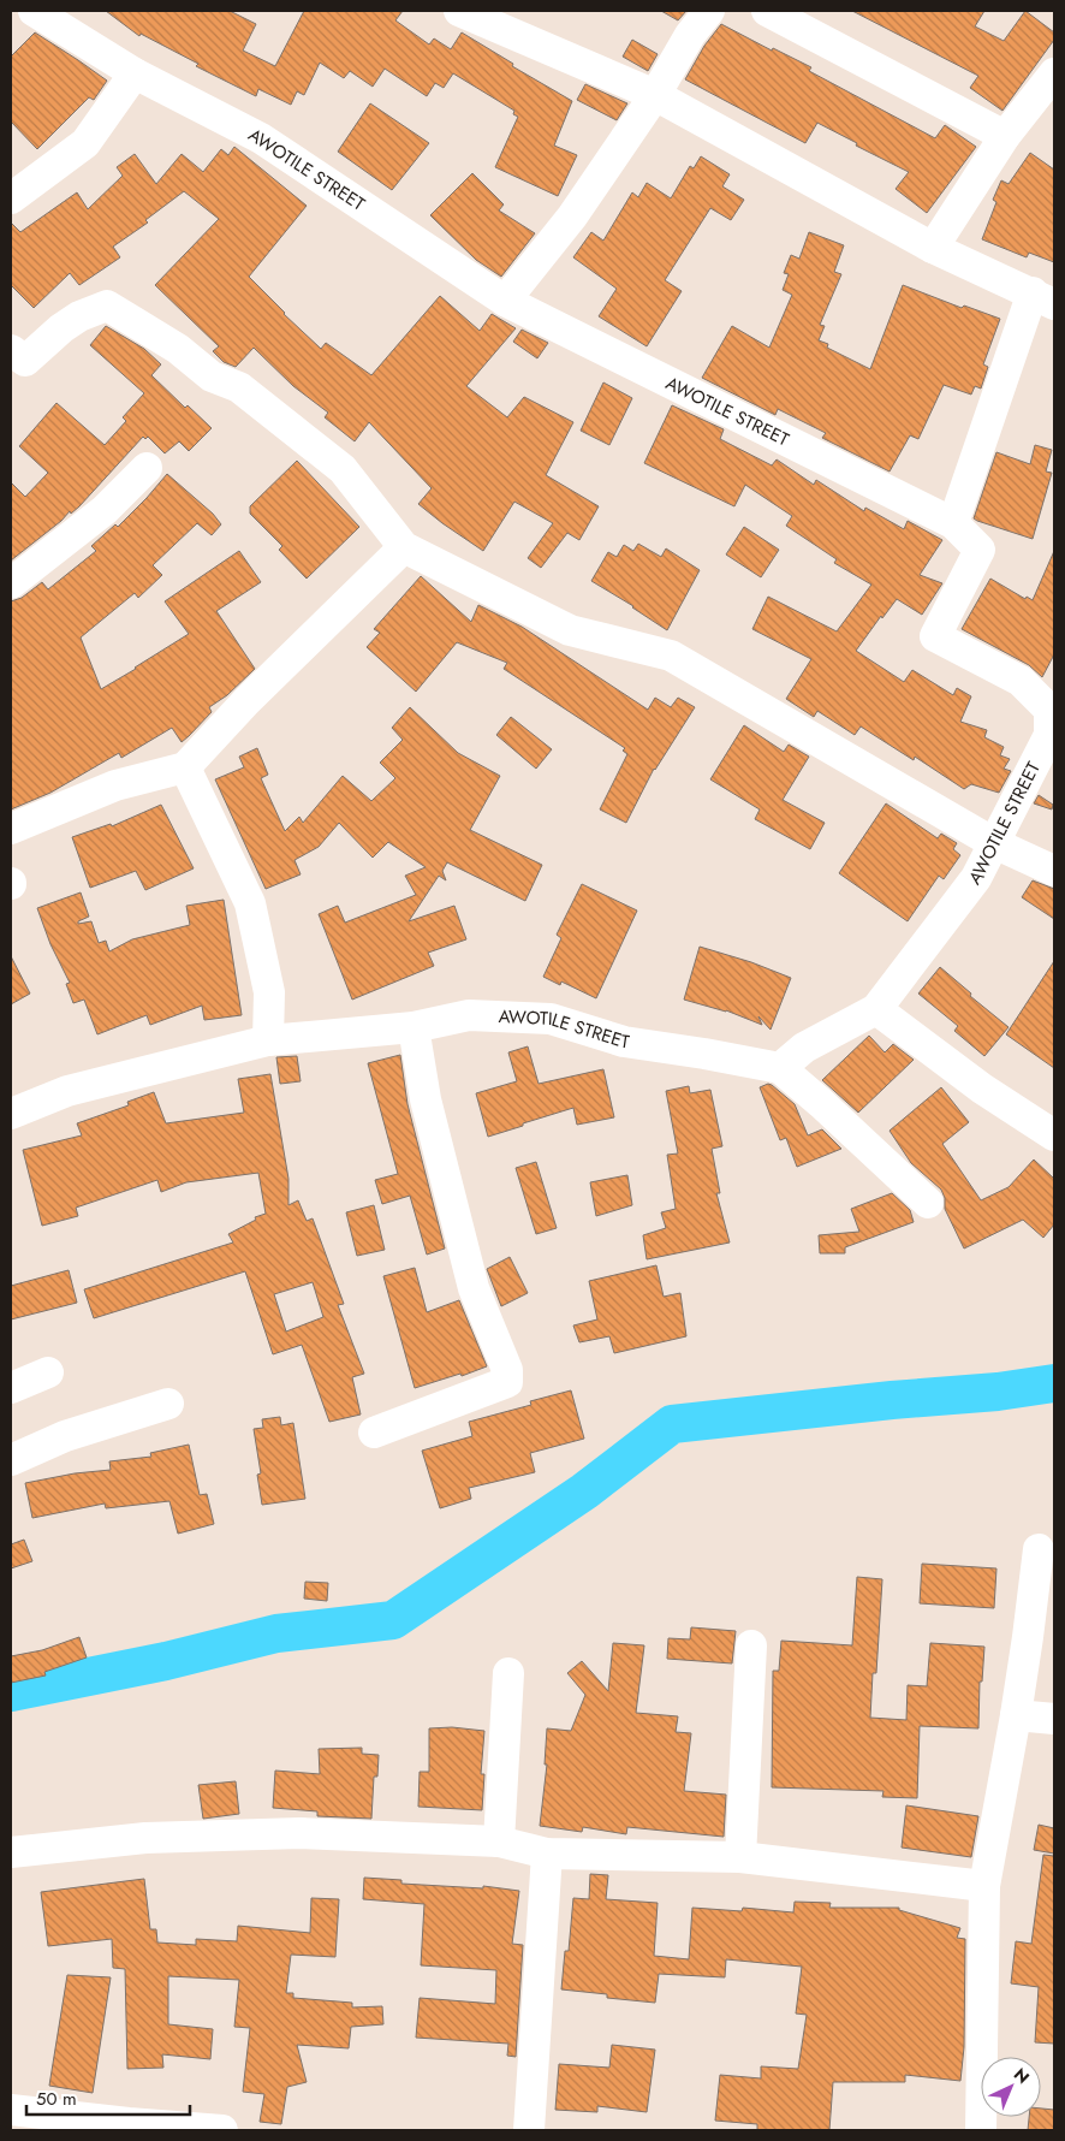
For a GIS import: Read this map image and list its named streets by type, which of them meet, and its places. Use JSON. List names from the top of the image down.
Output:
{
  "streets": {
    "street": ["AWOTILE STREET"]
  },
  "scale_bar": "50 m",
  "north": "top right"
}
